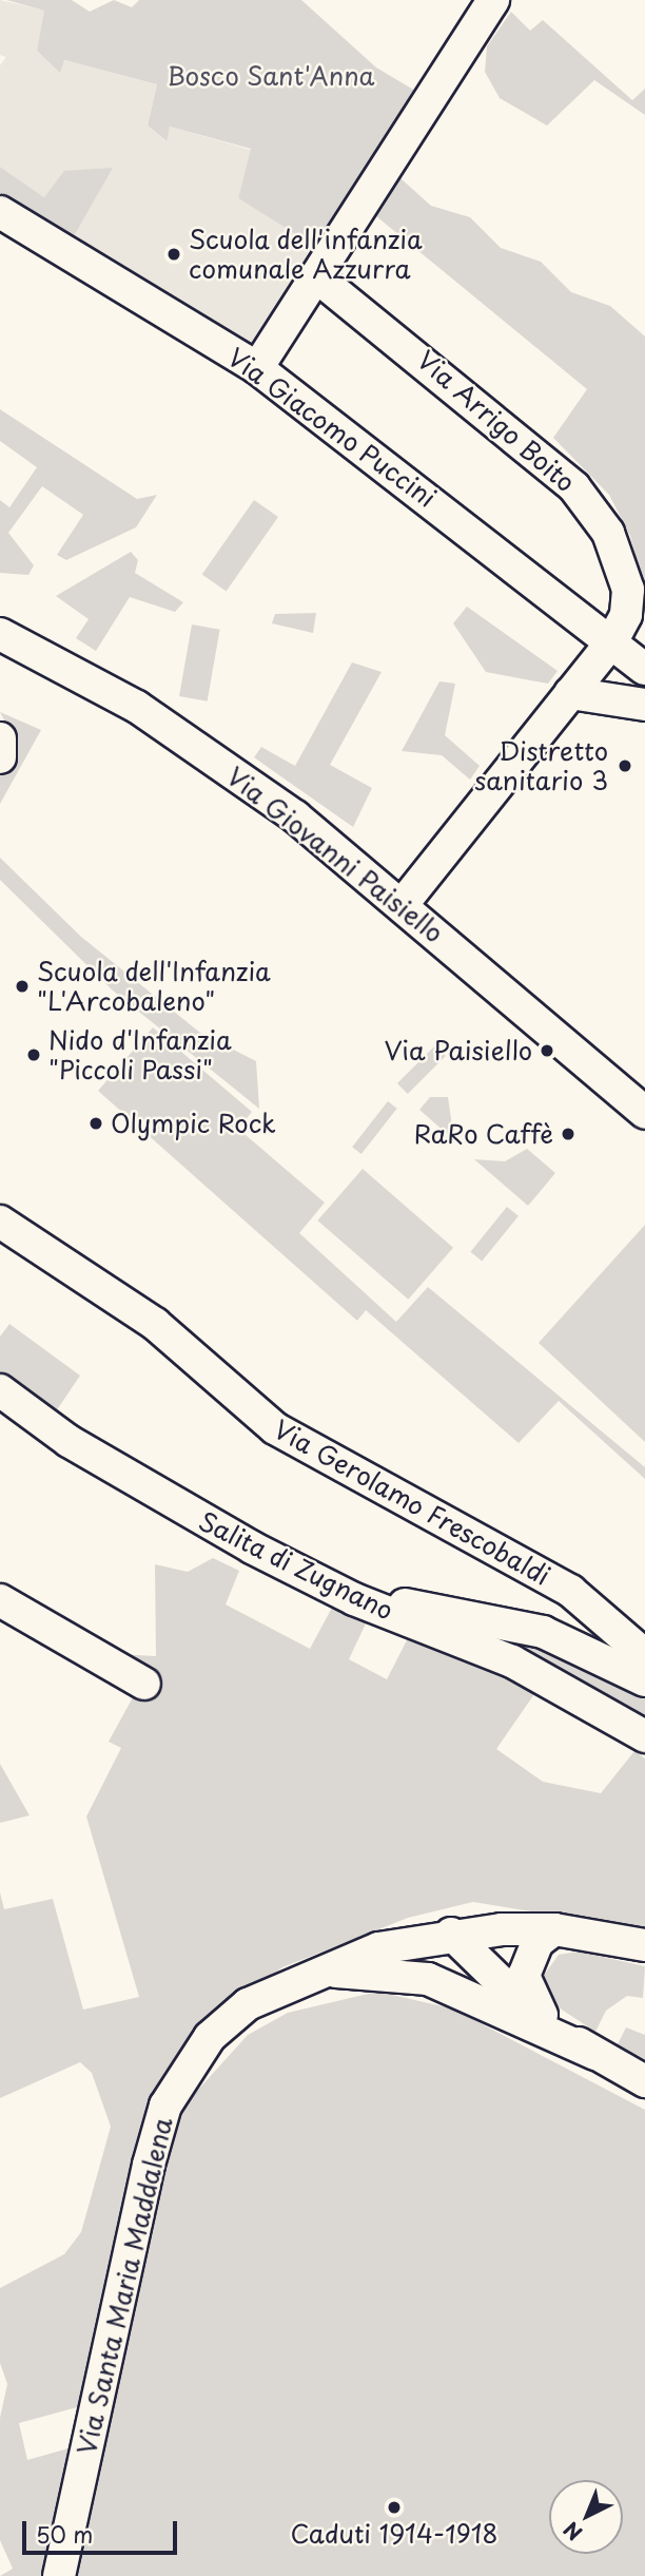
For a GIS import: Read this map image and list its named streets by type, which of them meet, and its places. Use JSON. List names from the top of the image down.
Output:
{
  "streets": {
    "street": [
      "Via Arrigo Boito",
      "Via Giacomo Puccini",
      "Via Giovanni Paisiello",
      "Via Gerolamo Frescobaldi",
      "Salita di Zugnano",
      "Via Santa Maria Maddalena"
    ]
  },
  "crossings": [
    ["Via Arrigo Boito", "Via Giacomo Puccini"],
    ["Via Arrigo Boito", "Via Giovanni Paisiello"]
  ],
  "parks": ["Bosco Sant'Anna"],
  "places": [
    "Scuola dell'infanzia comunale Azzurra",
    "Distretto sanitario 3",
    "Scuola dell'Infanzia \"L'Arcobaleno\"",
    "Via Paisiello",
    "Nido d'Infanzia \"Piccoli Passi\"",
    "Olympic Rock",
    "RaRo Caffè",
    "Caduti 1914-1918"
  ],
  "scale_bar": "50 m",
  "north": "bottom left"
}
